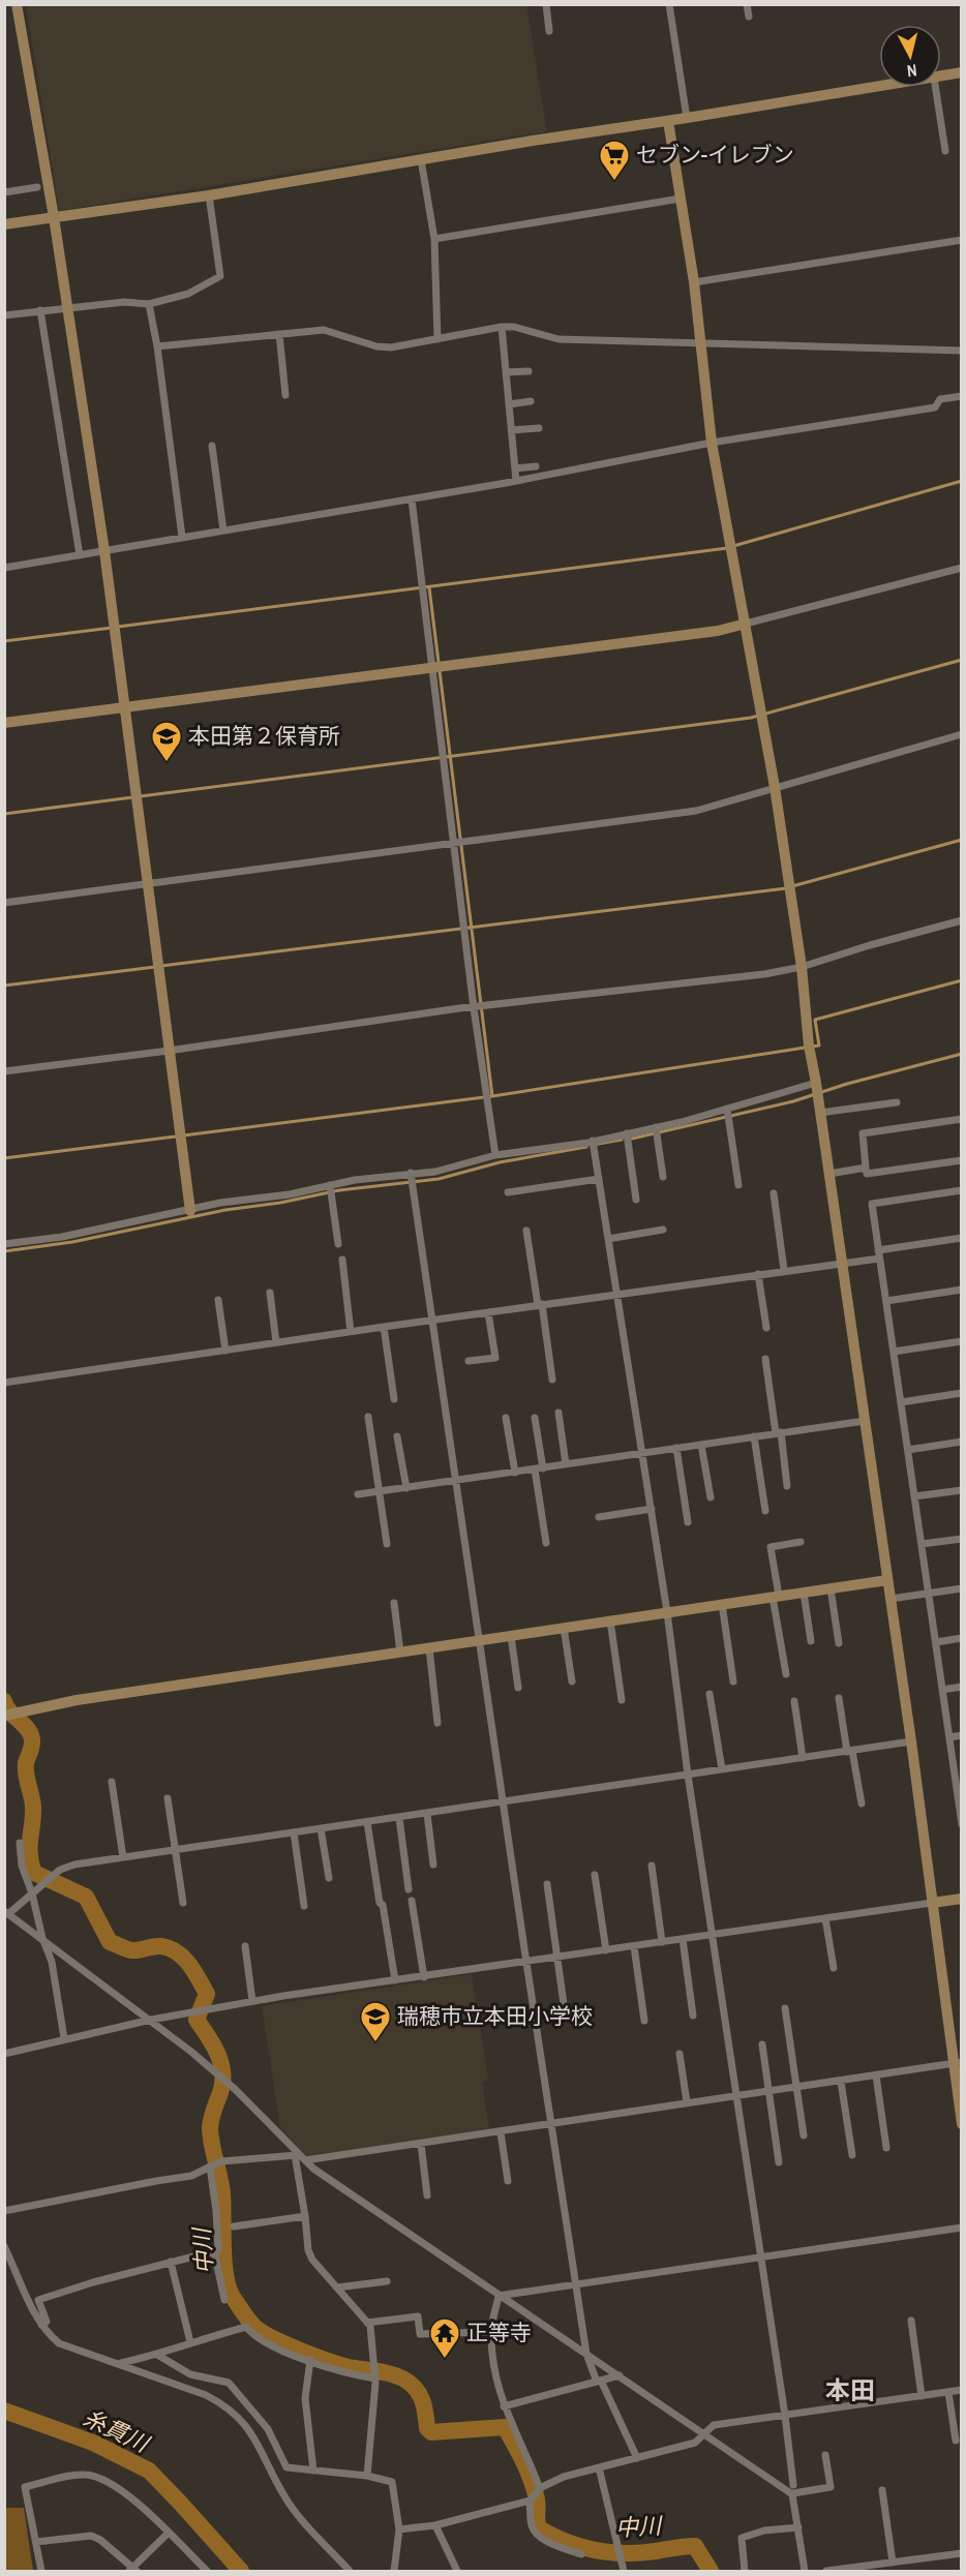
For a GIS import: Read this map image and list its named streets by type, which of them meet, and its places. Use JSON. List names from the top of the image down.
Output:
{
  "districts": ["本田"],
  "water": ["中川", "糸貫川"],
  "places": {
    "supermarket": ["セブン-イレブン"],
    "school or university": ["本田第２保育所", "瑞穂市立本田小学校"],
    "temple": ["正等寺"]
  },
  "north": "bottom"
}
